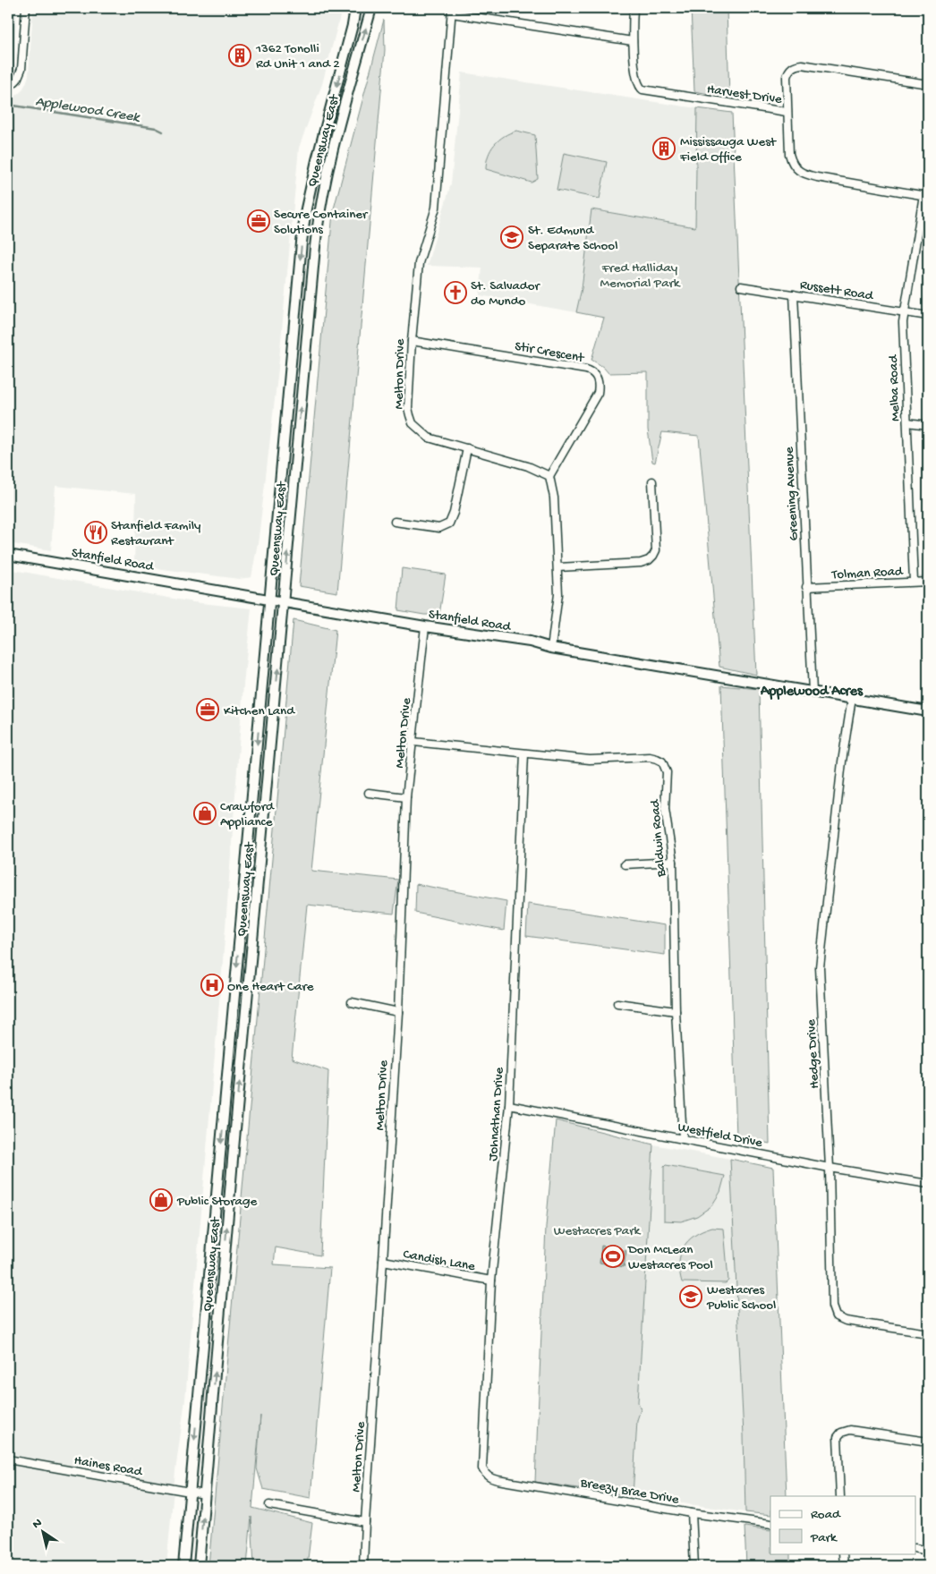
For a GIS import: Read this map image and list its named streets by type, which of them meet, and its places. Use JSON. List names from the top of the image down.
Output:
{
  "streets": {
    "main road": ["Queensway East", "Stanfield Road"],
    "street": [
      "Harvest Drive",
      "Russett Road",
      "Stir Crescent",
      "Melton Drive",
      "Melba Road",
      "Greening Avenue",
      "Tolman Road",
      "Baldwin Road",
      "Hedge Drive",
      "Johnathan Drive",
      "Westfield Drive",
      "Candish Lane",
      "Haines Road",
      "Breezy Brae Drive"
    ]
  },
  "crossings": [
    ["Harvest Drive", "Melba Road"],
    ["Queensway East", "Stanfield Road"],
    ["Queensway East", "Haines Road"],
    ["Russett Road", "Melba Road"],
    ["Russett Road", "Greening Avenue"],
    ["Stir Crescent", "Melton Drive"],
    ["Melton Drive", "Stanfield Road"],
    ["Melton Drive", "Baldwin Road"],
    ["Melton Drive", "Candish Lane"],
    ["Melba Road", "Tolman Road"],
    ["Greening Avenue", "Stanfield Road"],
    ["Greening Avenue", "Tolman Road"],
    ["Stanfield Road", "Hedge Drive"],
    ["Baldwin Road", "Johnathan Drive"],
    ["Baldwin Road", "Westfield Drive"],
    ["Hedge Drive", "Westfield Drive"],
    ["Johnathan Drive", "Westfield Drive"],
    ["Johnathan Drive", "Candish Lane"],
    ["Johnathan Drive", "Breezy Brae Drive"]
  ],
  "districts": ["Applewood Acres"],
  "water": ["Applewood Creek"],
  "parks": ["Fred Halliday Memorial Park", "Westacres Park"],
  "places": {
    "building": ["1362 Tonolli Rd Unit 1 and 2", "Mississauga West Field Office"],
    "office": ["Secure Container Solutions", "Kitchen Land"],
    "school or university": ["St. Edmund Separate School", "Westacres Public School"],
    "church": ["St. Salvador do Mundo"],
    "restaurant": ["Stanfield Family Restaurant"],
    "shop": ["Crawford Appliance", "Public Storage"],
    "hospital": ["One Heart Care"],
    "sports": ["Don McLean Westacres Pool"]
  },
  "legend": ["Road", "Park"],
  "north": "top left"
}
